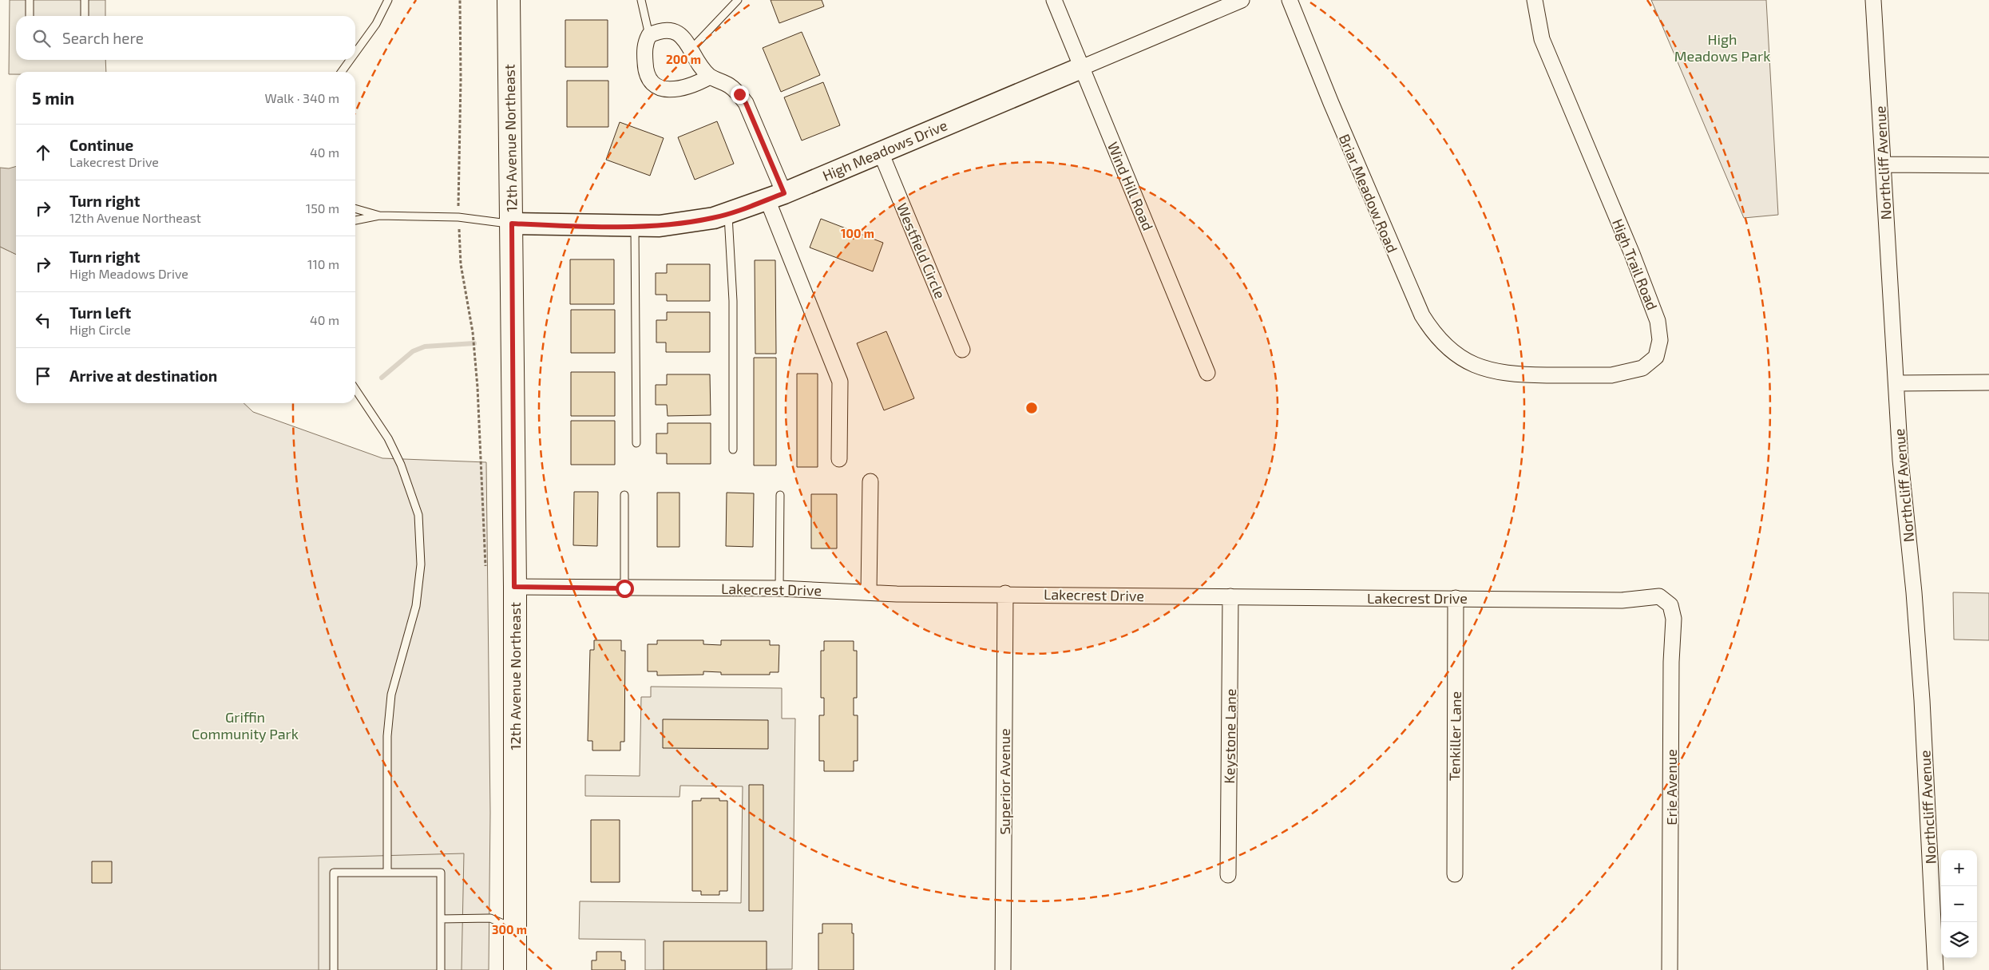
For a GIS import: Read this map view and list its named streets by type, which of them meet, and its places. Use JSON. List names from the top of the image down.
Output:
{
  "streets": {
    "main road": ["12th Avenue Northeast"],
    "street": [
      "High Meadows Drive",
      "Northcliff Avenue",
      "Wind Hill Road",
      "Briar Meadow Road",
      "Westfield Circle",
      "High Trail Road",
      "Lakecrest Drive",
      "Keystone Lane",
      "Tenkiller Lane",
      "Superior Avenue",
      "Erie Avenue"
    ]
  },
  "crossings": [
    ["12th Avenue Northeast", "High Meadows Drive"],
    ["12th Avenue Northeast", "Lakecrest Drive"],
    ["High Meadows Drive", "Wind Hill Road"],
    ["High Meadows Drive", "Westfield Circle"],
    ["Briar Meadow Road", "High Trail Road"],
    ["Lakecrest Drive", "Keystone Lane"],
    ["Lakecrest Drive", "Tenkiller Lane"],
    ["Lakecrest Drive", "Superior Avenue"],
    ["Lakecrest Drive", "Erie Avenue"]
  ],
  "parks": ["High Meadows Park", "Griffin Community Park"],
  "page": {
    "search": "Search here",
    "heading": ["5 min", "Walk · 340 m"],
    "list": [
      ["Continue", "Lakecrest Drive", "40 m"],
      ["Turn right", "12th Avenue Northeast", "150 m"],
      ["Turn right", "High Meadows Drive", "110 m"],
      ["Turn left", "High Circle", "40 m"],
      "Arrive at destination"
    ],
    "map_buttons": ["+", "−"]
  },
  "rings": ["200 m", "100 m", "300 m"]
}
